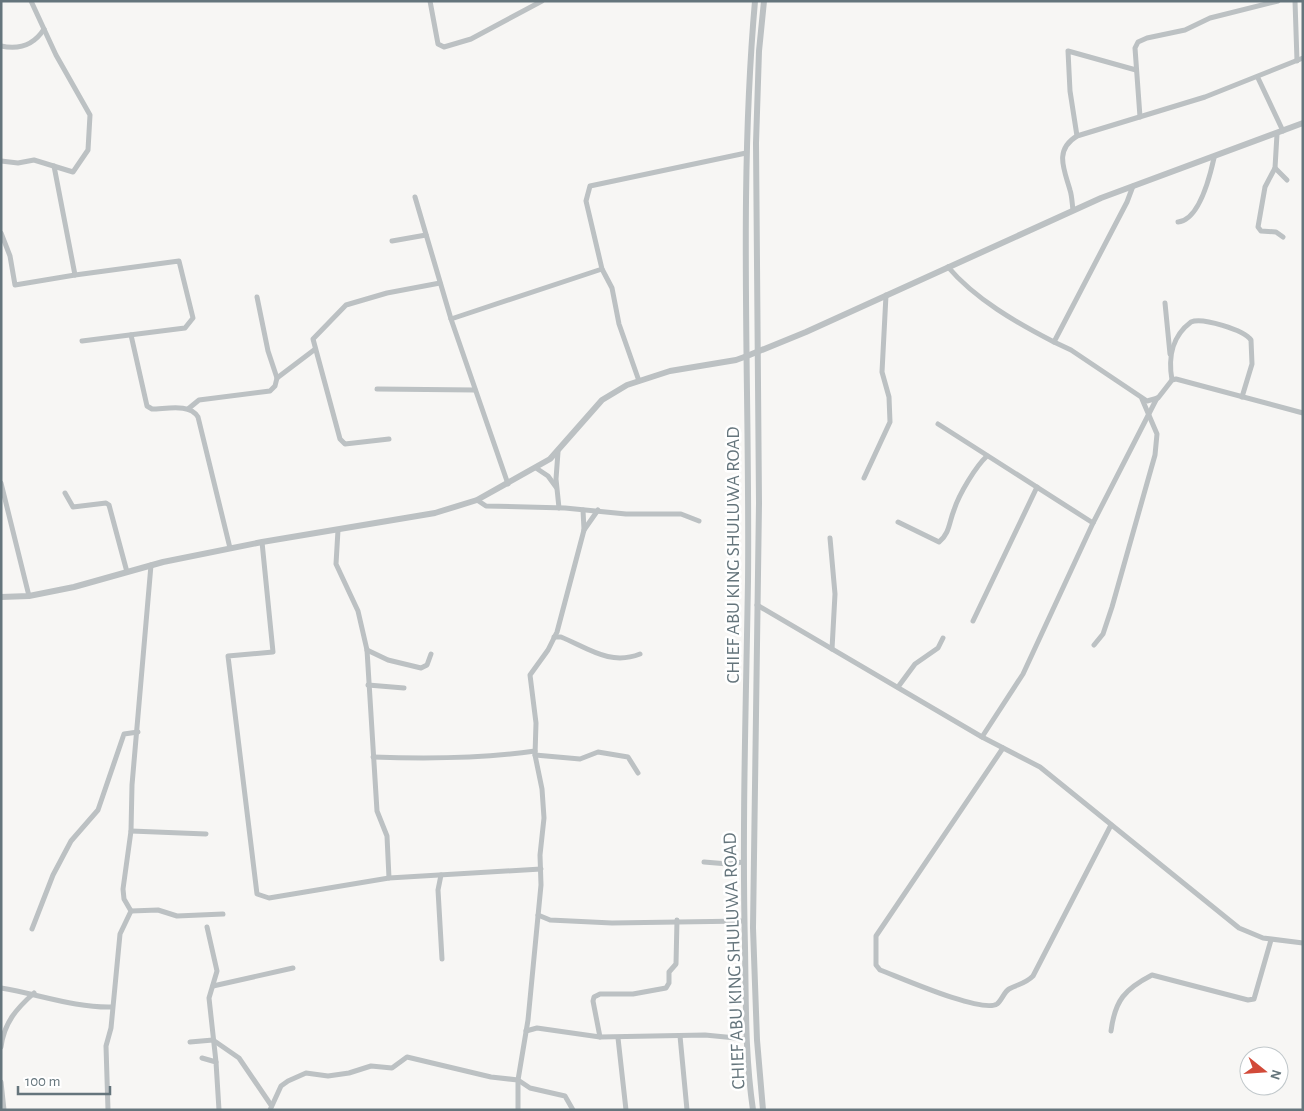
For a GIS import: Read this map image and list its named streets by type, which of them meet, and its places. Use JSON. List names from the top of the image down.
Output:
{
  "streets": {
    "street": ["CHIEF ABU KING SHULUWA ROAD"]
  },
  "scale_bar": "100 m",
  "north": "right"
}
